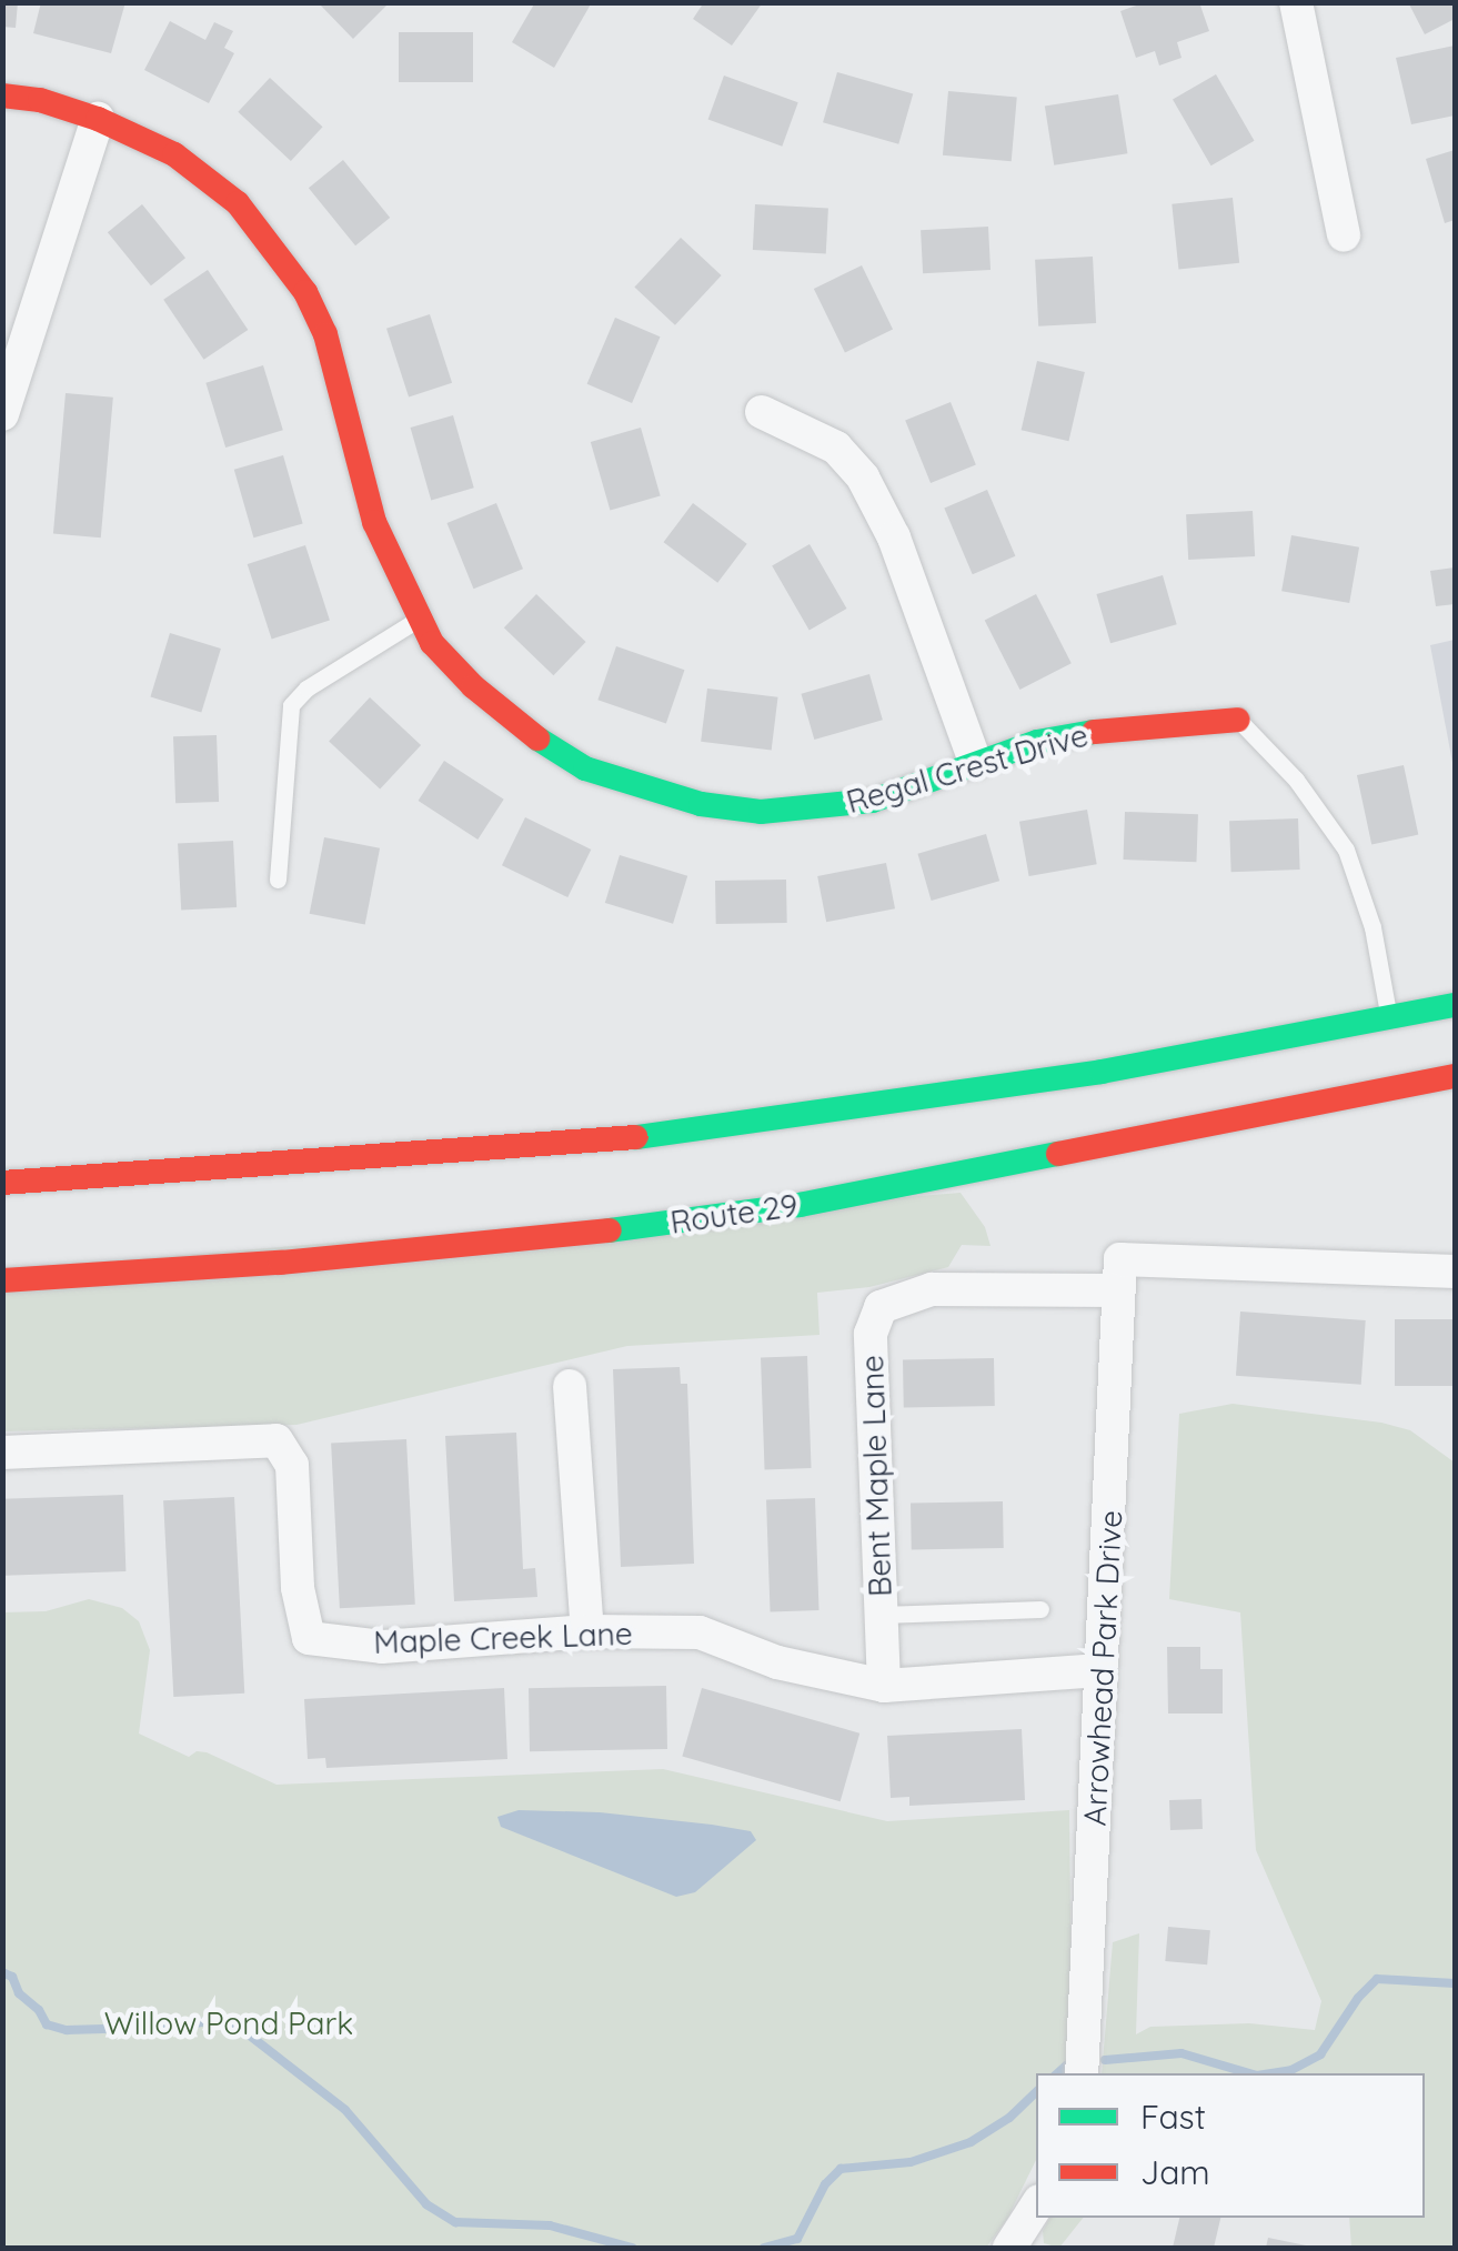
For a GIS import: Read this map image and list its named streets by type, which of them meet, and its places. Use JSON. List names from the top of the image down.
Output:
{
  "streets": {
    "main road": ["Regal Crest Drive", "Route 29"],
    "street": ["Bent Maple Lane", "Maple Creek Lane", "Arrowhead Park Drive"]
  },
  "crossings": [
    ["Bent Maple Lane", "Maple Creek Lane"],
    ["Bent Maple Lane", "Arrowhead Park Drive"],
    ["Maple Creek Lane", "Arrowhead Park Drive"]
  ],
  "parks": ["Willow Pond Park"],
  "legend": ["Fast", "Jam"]
}
